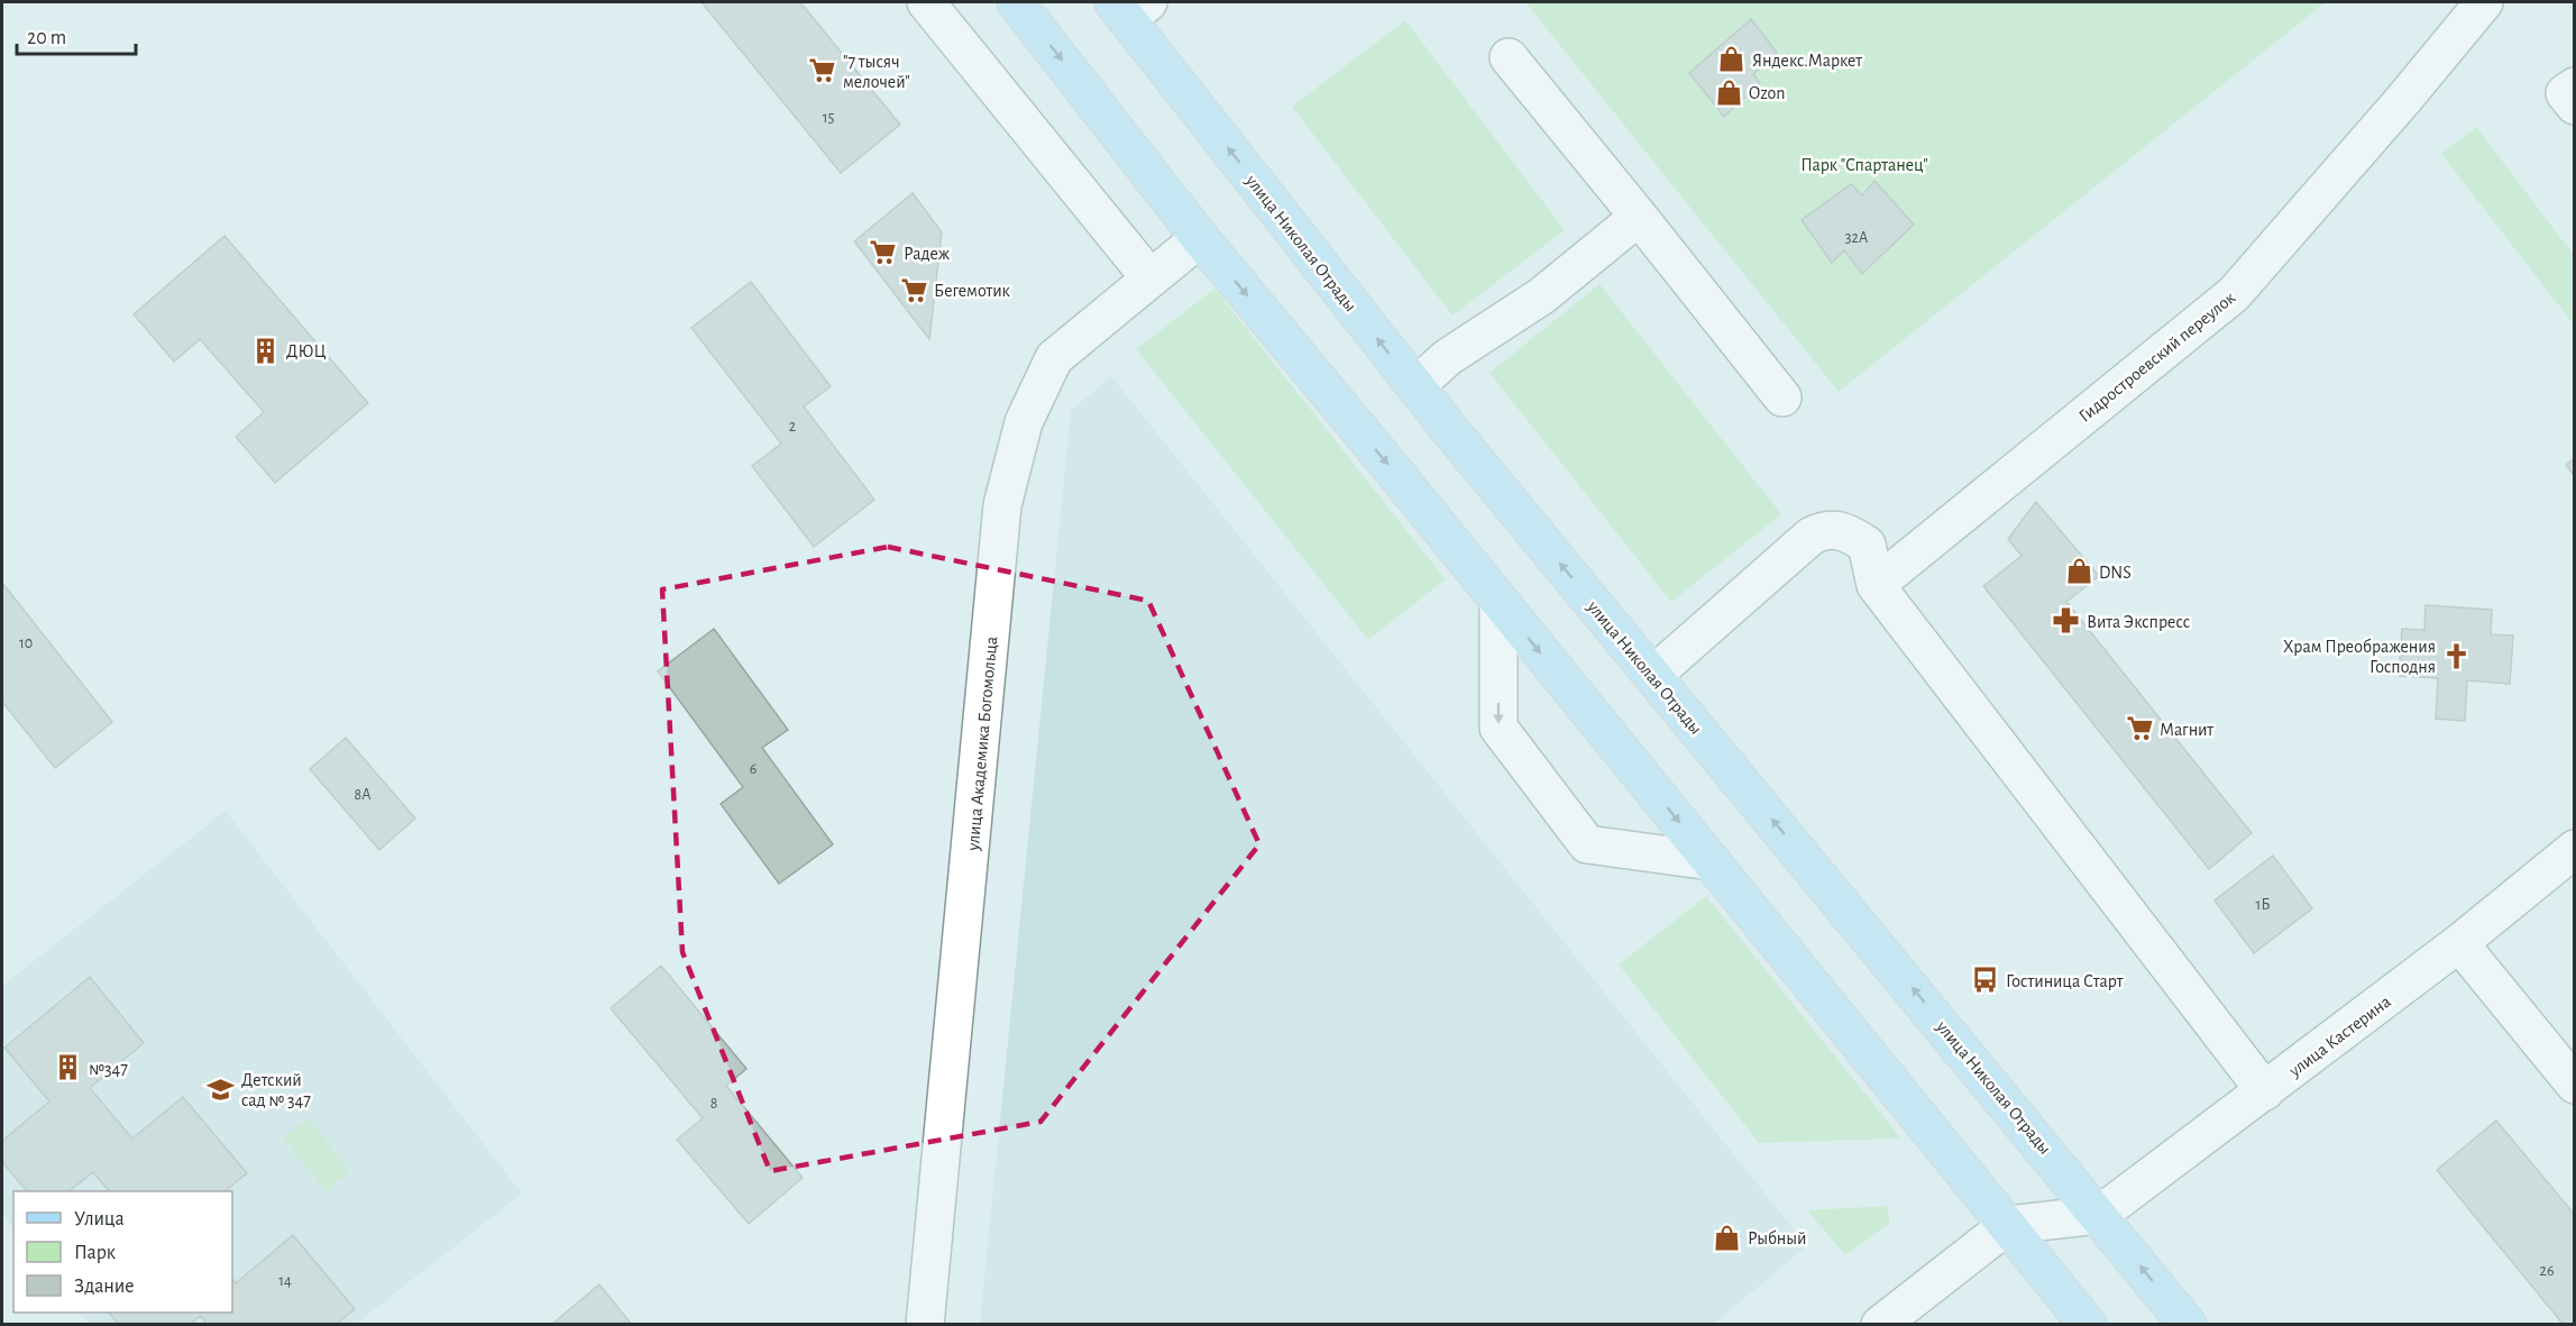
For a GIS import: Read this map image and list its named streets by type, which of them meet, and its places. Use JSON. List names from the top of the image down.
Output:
{
  "streets": {
    "main road": ["улица Николая Отрады"],
    "street": ["Гидростроевский переулок", "улица Академика Богомольца", "улица Кастерина"]
  },
  "crossings": [
    ["улица Николая Отрады", "улица Кастерина"]
  ],
  "parks": ["Парк \"Спартанец\""],
  "places": {
    "shop": [
      "Яндекс.Маркет",
      "Ozon",
      "DNS",
      "Рыбный"
    ],
    "supermarket": [
      "\"7 тысяч мелочей\"",
      "Радеж",
      "Бегемотик",
      "Магнит"
    ],
    "building": ["ДЮЦ", "№347"],
    "pharmacy": ["Вита Экспресс"],
    "church": ["Храм Преображения Господня"],
    "bus stop": ["Гостиница Старт"],
    "school or university": ["Детский сад № 347"]
  },
  "house_numbers": [
    "15",
    "32А",
    "2",
    "10",
    "6",
    "8А",
    "1Б",
    "8",
    "26",
    "14"
  ],
  "legend": ["Улица", "Парк", "Здание"],
  "scale_bar": "20 m"
}
